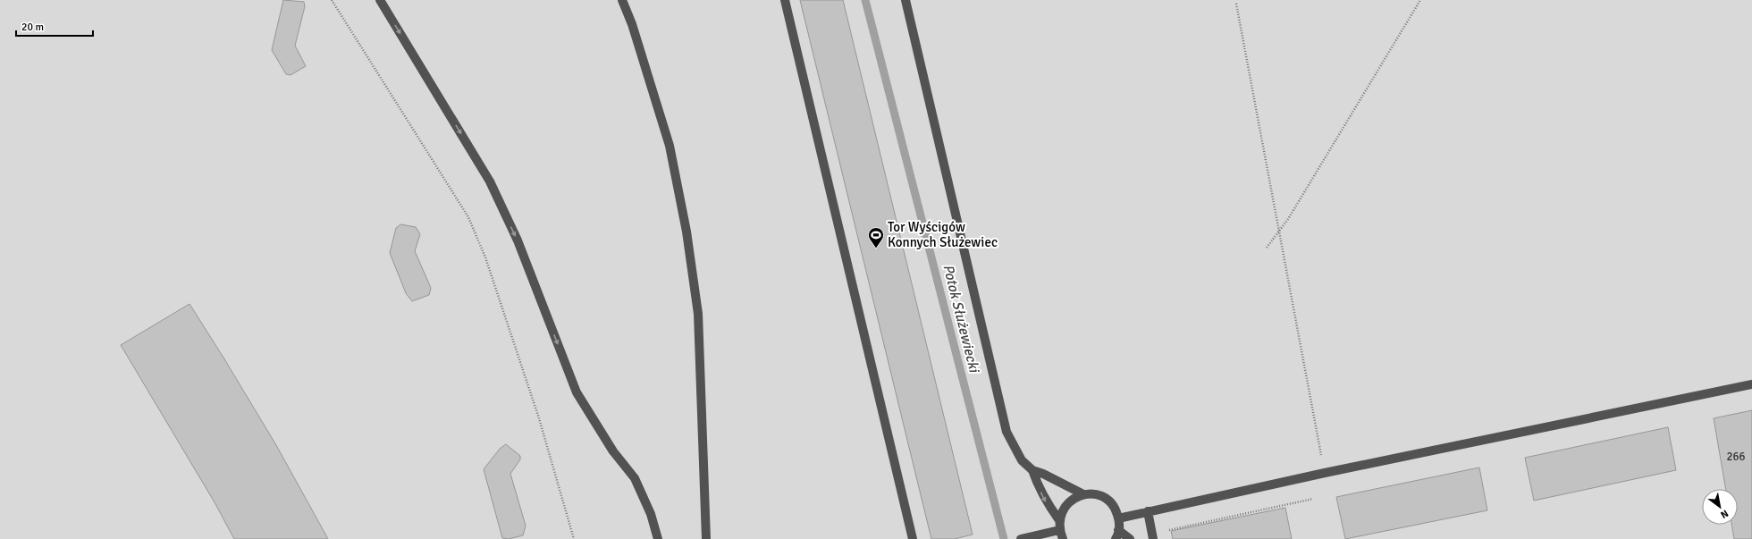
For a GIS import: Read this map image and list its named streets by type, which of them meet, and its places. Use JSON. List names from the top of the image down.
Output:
{
  "water": ["Potok Służewiecki"],
  "places": {
    "sports": ["Tor Wyścigów Konnych Służewiec"]
  },
  "house_numbers": ["266"],
  "scale_bar": "20 m",
  "north": "bottom right"
}
